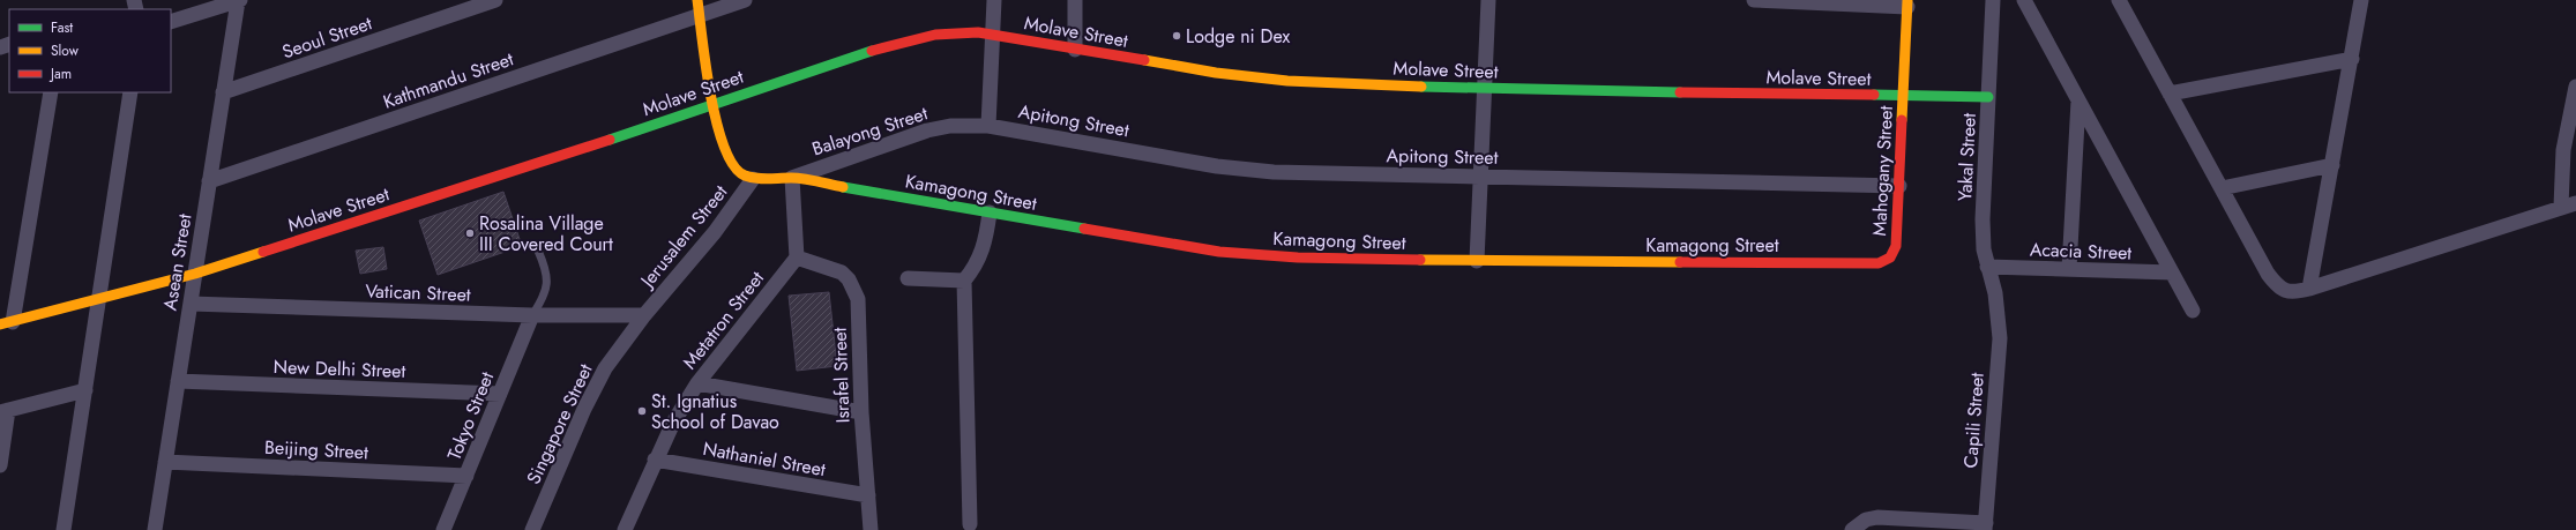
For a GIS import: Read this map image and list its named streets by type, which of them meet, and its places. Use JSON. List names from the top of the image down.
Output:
{
  "streets": {
    "street": [
      "Molave Street",
      "Seoul Street",
      "Kathmandu Street",
      "Apitong Street",
      "Balayong Street",
      "Yakal Street",
      "Mahogany Street",
      "Kamagong Street",
      "Jerusalem Street",
      "Acacia Street",
      "Asean Street",
      "Vatican Street",
      "Metatron Street",
      "New Delhi Street",
      "Israfel Street",
      "Tokyo Street",
      "Capili Street",
      "Singapore Street",
      "Beijing Street",
      "Nathaniel Street"
    ]
  },
  "crossings": [
    ["Molave Street", "Yakal Street"],
    ["Molave Street", "Mahogany Street"],
    ["Molave Street", "Asean Street"],
    ["Seoul Street", "Asean Street"],
    ["Kathmandu Street", "Asean Street"],
    ["Apitong Street", "Balayong Street"],
    ["Apitong Street", "Mahogany Street"],
    ["Balayong Street", "Kamagong Street"],
    ["Yakal Street", "Acacia Street"],
    ["Yakal Street", "Capili Street"],
    ["Mahogany Street", "Kamagong Street"],
    ["Kamagong Street", "Jerusalem Street"],
    ["Jerusalem Street", "Vatican Street"],
    ["Jerusalem Street", "Singapore Street"],
    ["Asean Street", "Vatican Street"],
    ["Asean Street", "New Delhi Street"],
    ["Asean Street", "Beijing Street"],
    ["Vatican Street", "Tokyo Street"],
    ["Vatican Street", "Singapore Street"],
    ["Metatron Street", "Israfel Street"],
    ["Metatron Street", "Nathaniel Street"],
    ["New Delhi Street", "Tokyo Street"],
    ["Israfel Street", "Nathaniel Street"],
    ["Tokyo Street", "Beijing Street"]
  ],
  "places": ["Lodge ni Dex", "Rosalina Village III Covered Court", "St. Ignatius School of Davao"],
  "legend": ["Fast", "Slow", "Jam"]
}
